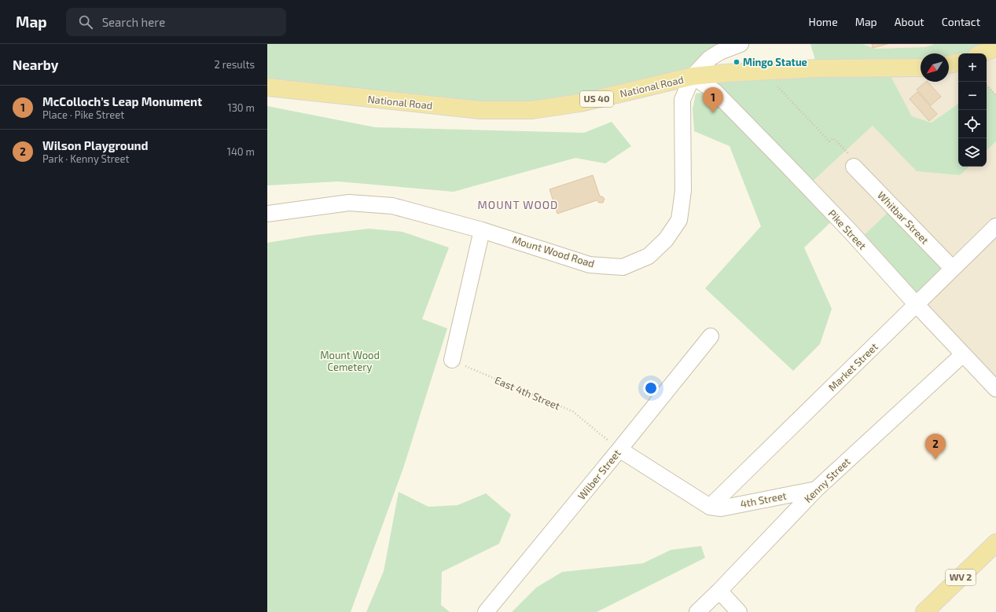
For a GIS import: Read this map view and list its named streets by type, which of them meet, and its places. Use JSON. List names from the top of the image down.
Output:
{
  "streets": {
    "main road": ["National Road", "US 40", "WV 2"],
    "street": [
      "Whitbar Street",
      "Pike Street",
      "Mount Wood Road",
      "Market Street",
      "Wilber Street",
      "Kenny Street",
      "4th Street"
    ],
    "path": ["East 4th Street"]
  },
  "crossings": [
    ["National Road", "Pike Street"],
    ["National Road", "Mount Wood Road"],
    ["Whitbar Street", "Market Street"],
    ["Pike Street", "Mount Wood Road"],
    ["Pike Street", "Market Street"],
    ["Pike Street", "Kenny Street"],
    ["Market Street", "4th Street"],
    ["East 4th Street", "Wilber Street"],
    ["Kenny Street", "4th Street"]
  ],
  "districts": ["MOUNT WOOD"],
  "parks": ["Mount Wood Cemetery"],
  "places": ["Mingo Statue"],
  "north": "bottom left",
  "page": {
    "header": "Map",
    "search": "Search here",
    "nav": [
      "Home",
      "Map",
      "About",
      "Contact"
    ],
    "heading": ["Nearby", "2 results"],
    "map_buttons": ["+", "−"],
    "list": [
      {
        "mark": "1",
        "name": "McColloch’s Leap Monument",
        "note": "Place · Pike Street",
        "value": "130 m"
      },
      {
        "mark": "2",
        "name": "Wilson Playground",
        "note": "Park · Kenny Street",
        "value": "140 m"
      }
    ],
    "pins": ["1", "2"]
  }
}
